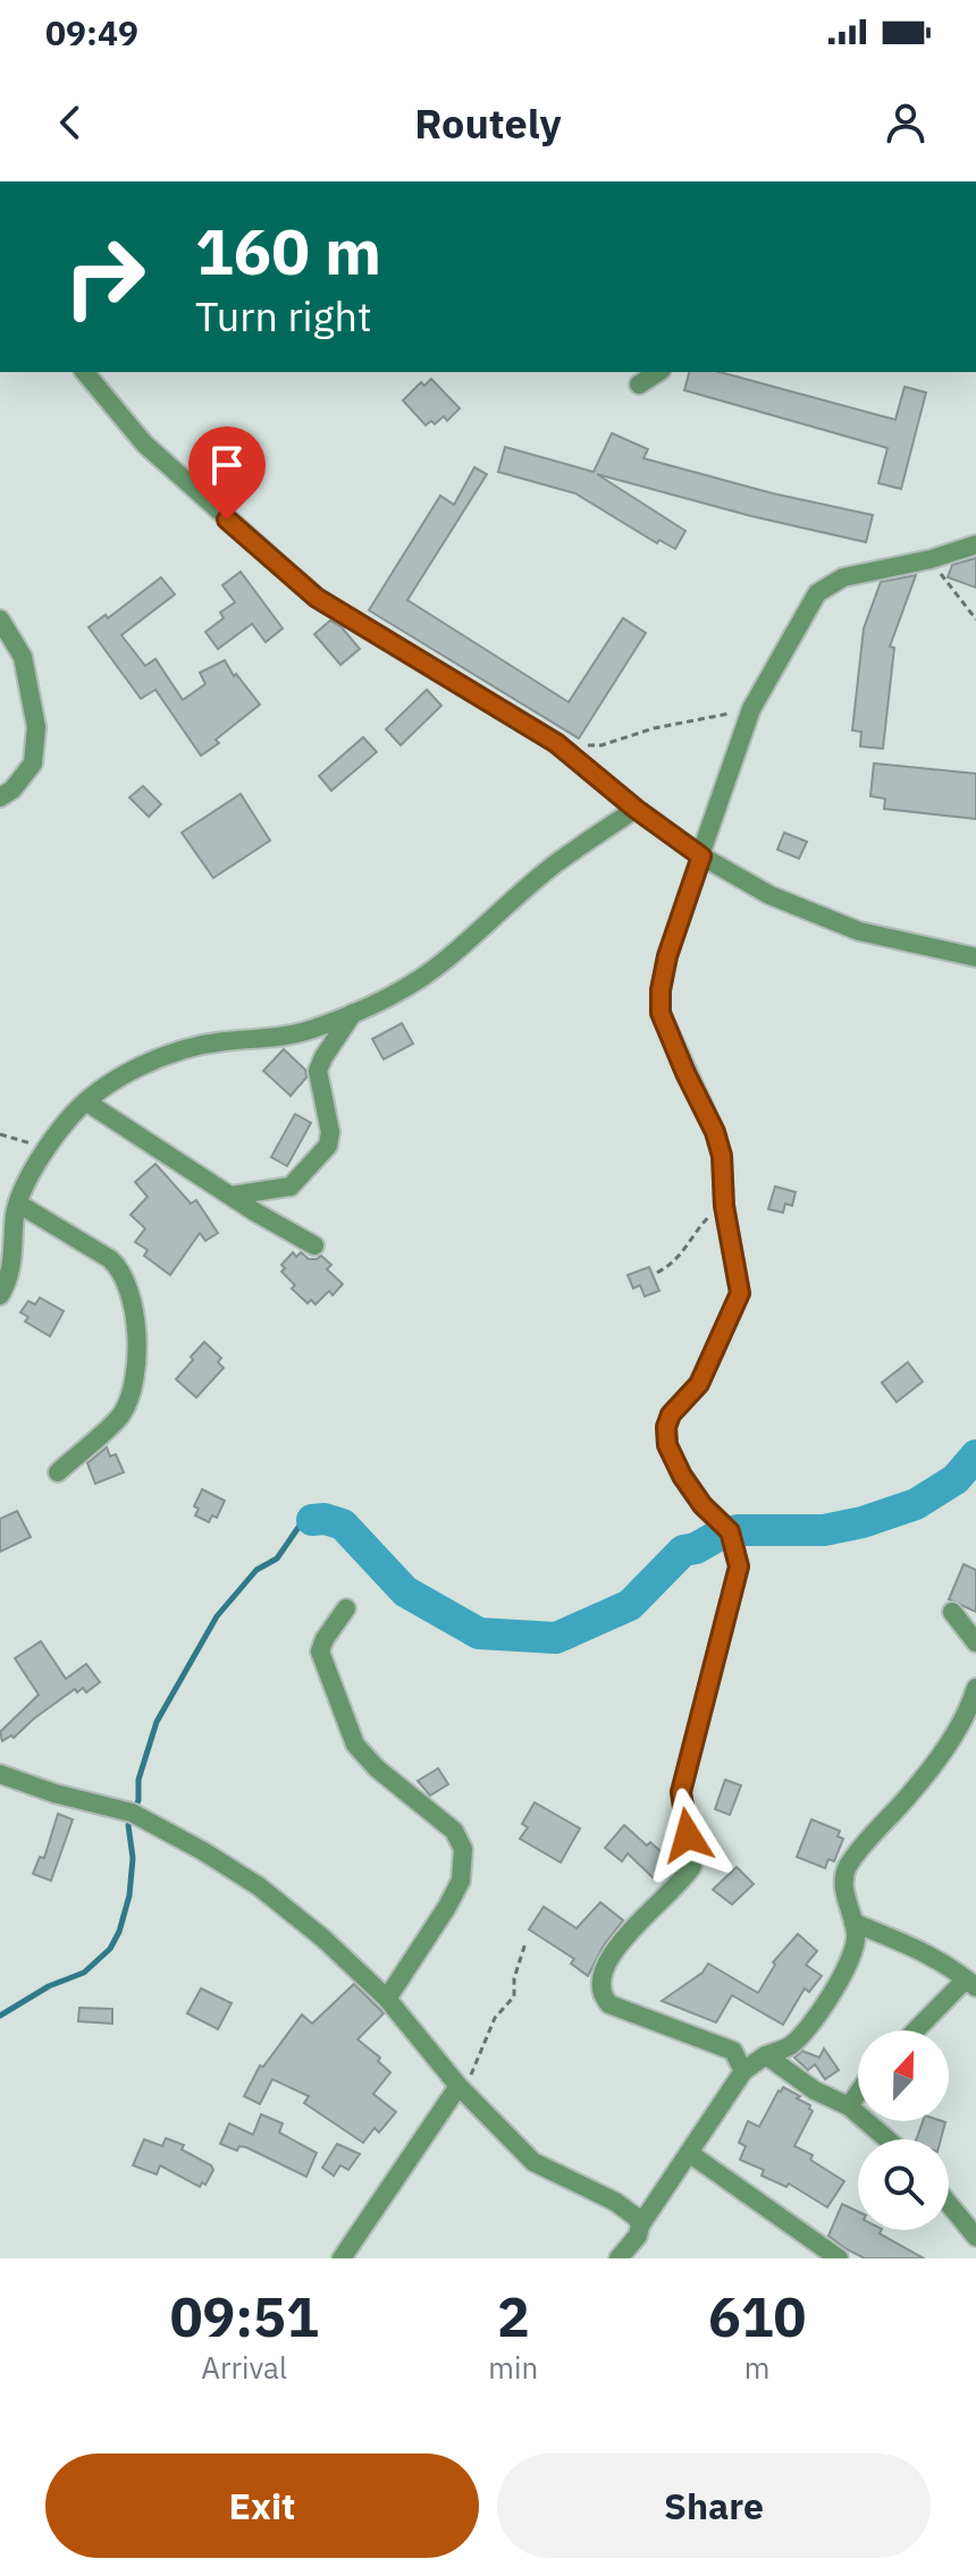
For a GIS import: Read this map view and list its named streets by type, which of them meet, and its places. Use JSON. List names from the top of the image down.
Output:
{
  "north": "top",
  "page": {
    "status": "09:49",
    "header": "Routely",
    "turn": ["160 m", "Turn right"],
    "eta": [
      "09:51",
      "Arrival",
      "2",
      "min",
      "610",
      "m"
    ],
    "buttons": ["Exit", "Share"]
  }
}
